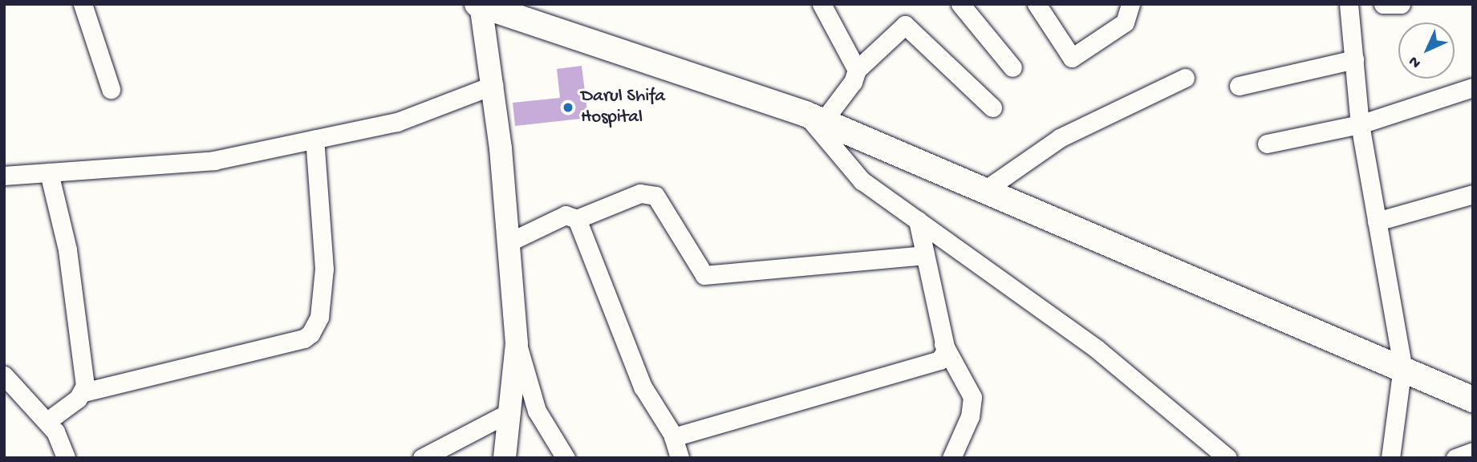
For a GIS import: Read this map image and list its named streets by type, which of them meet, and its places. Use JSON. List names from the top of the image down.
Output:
{
  "places": ["Darul Shifa Hospital"],
  "north": "bottom left"
}
